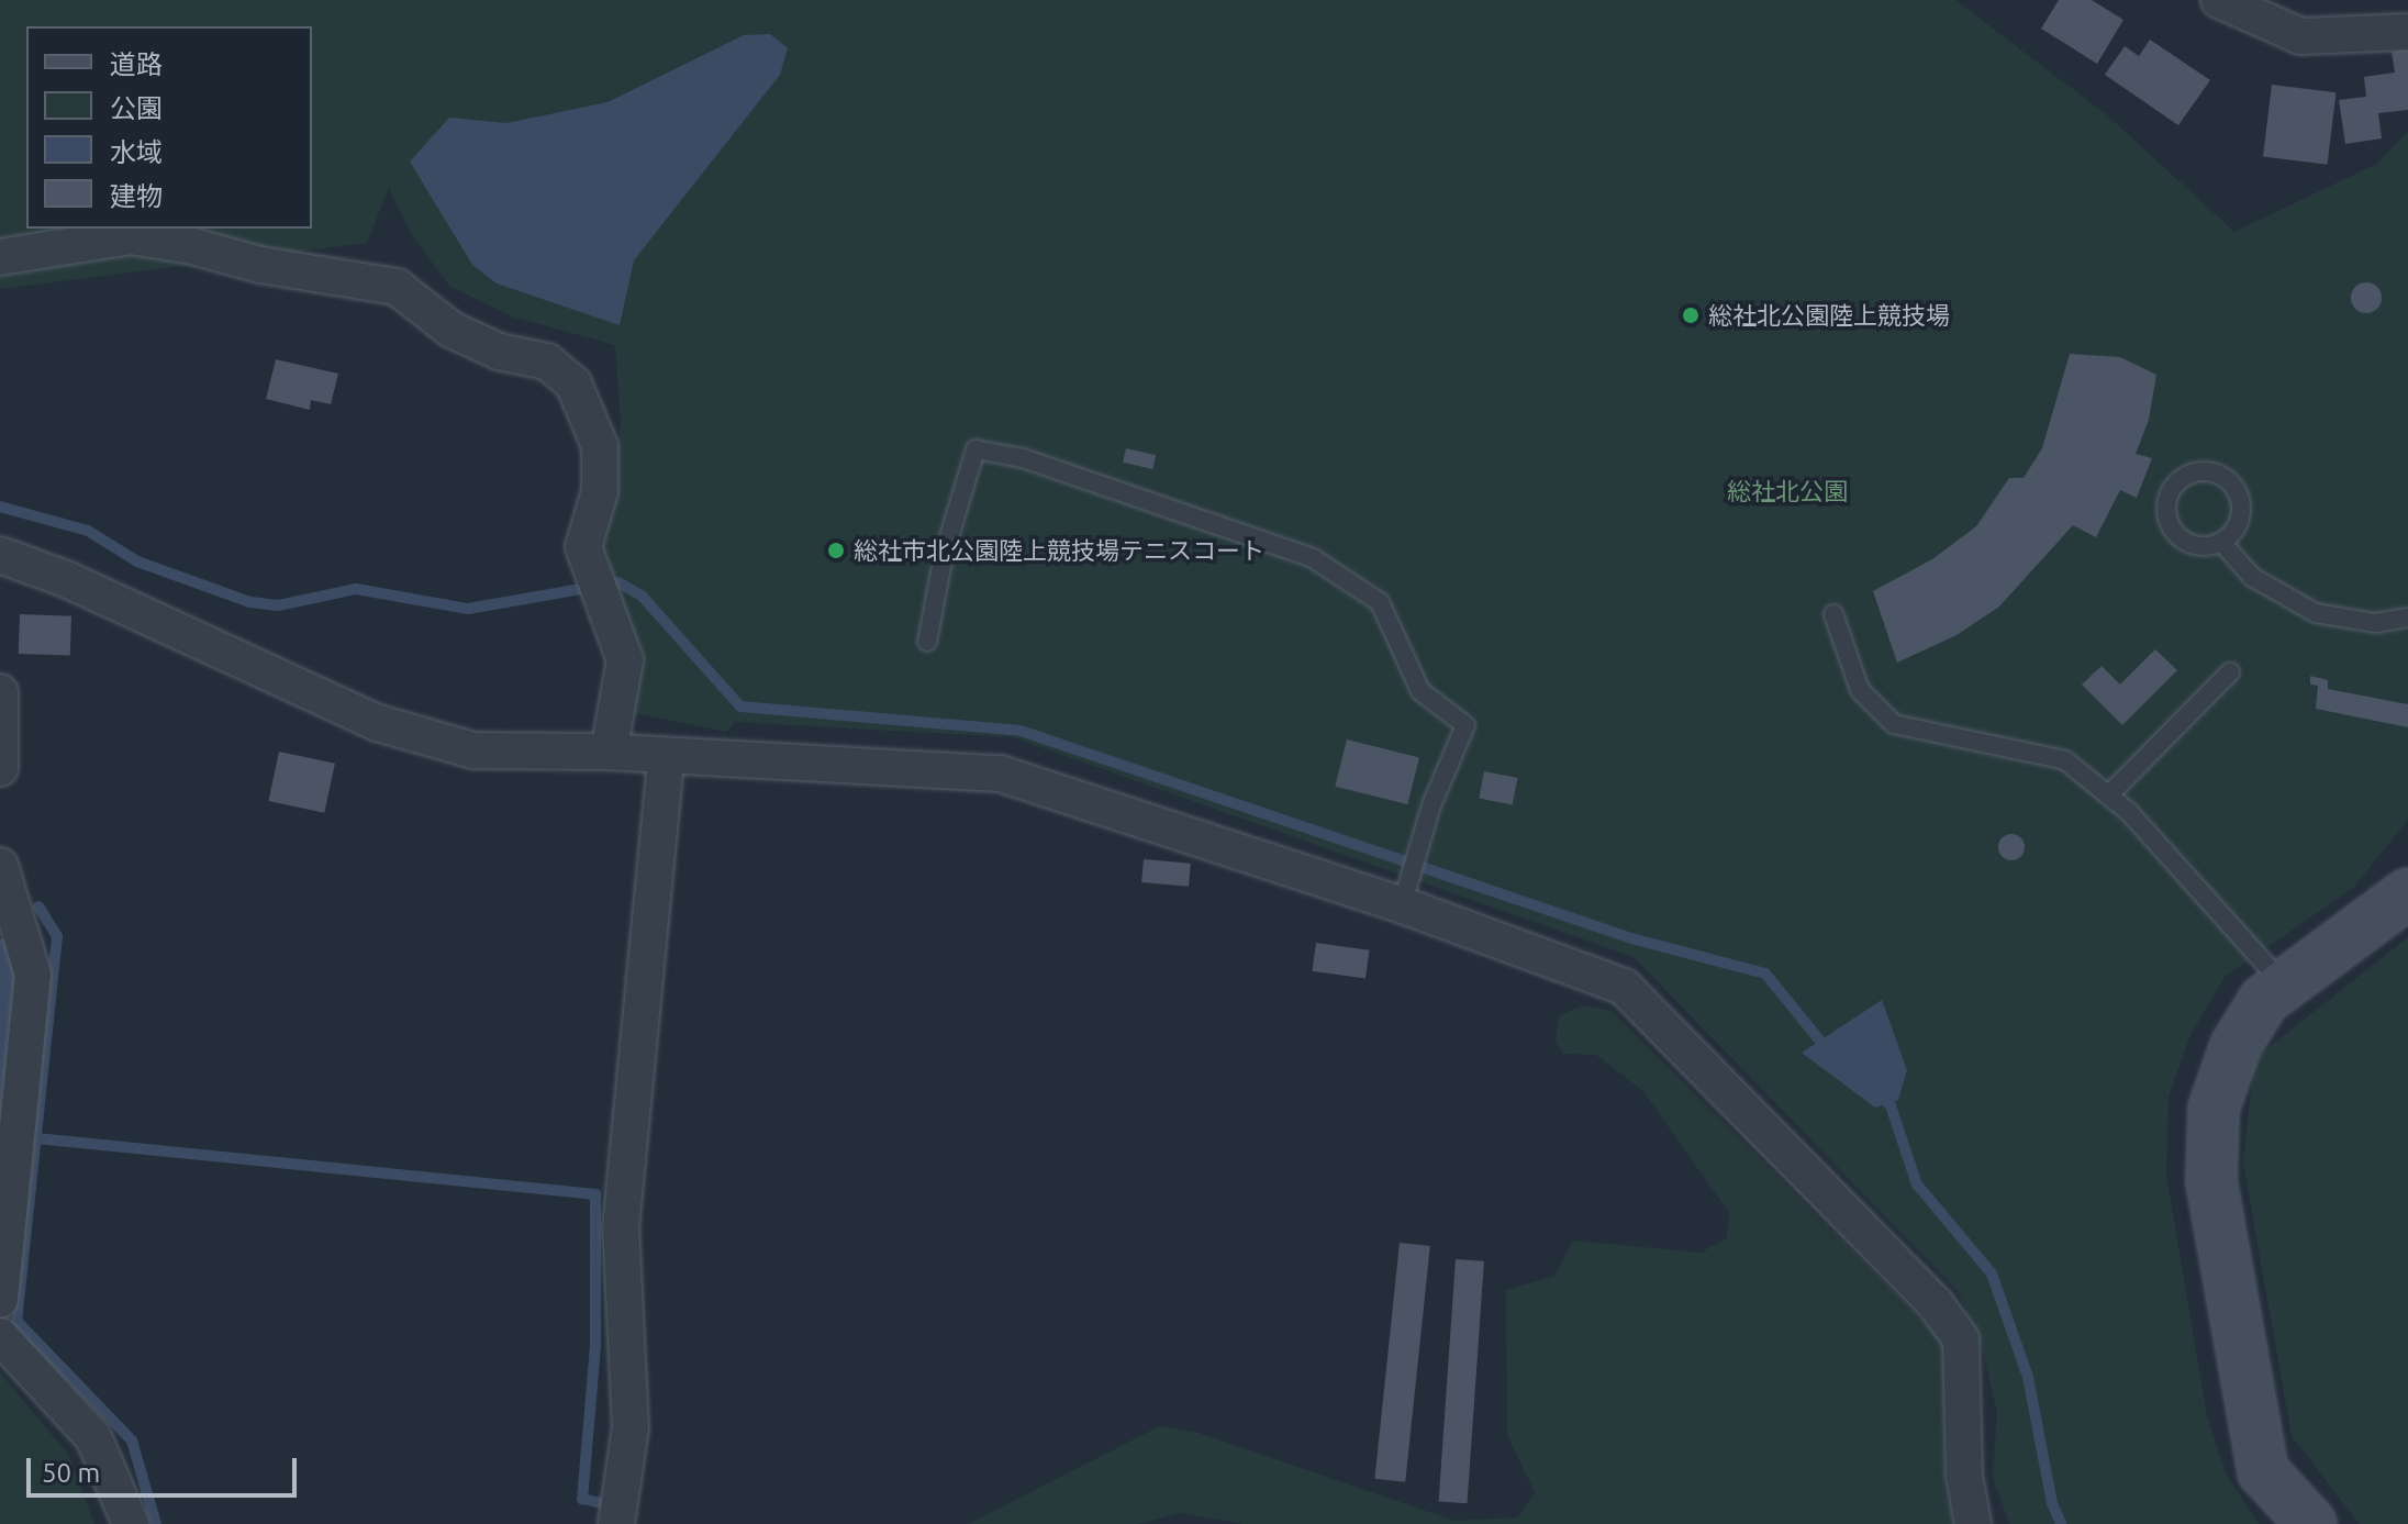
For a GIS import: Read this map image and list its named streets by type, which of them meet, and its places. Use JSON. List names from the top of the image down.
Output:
{
  "parks": ["総社北公園"],
  "places": ["総社北公園陸上競技場", "総社市北公園陸上競技場テニスコート"],
  "legend": [
    "道路",
    "公園",
    "水域",
    "建物"
  ],
  "scale_bar": "50 m"
}
